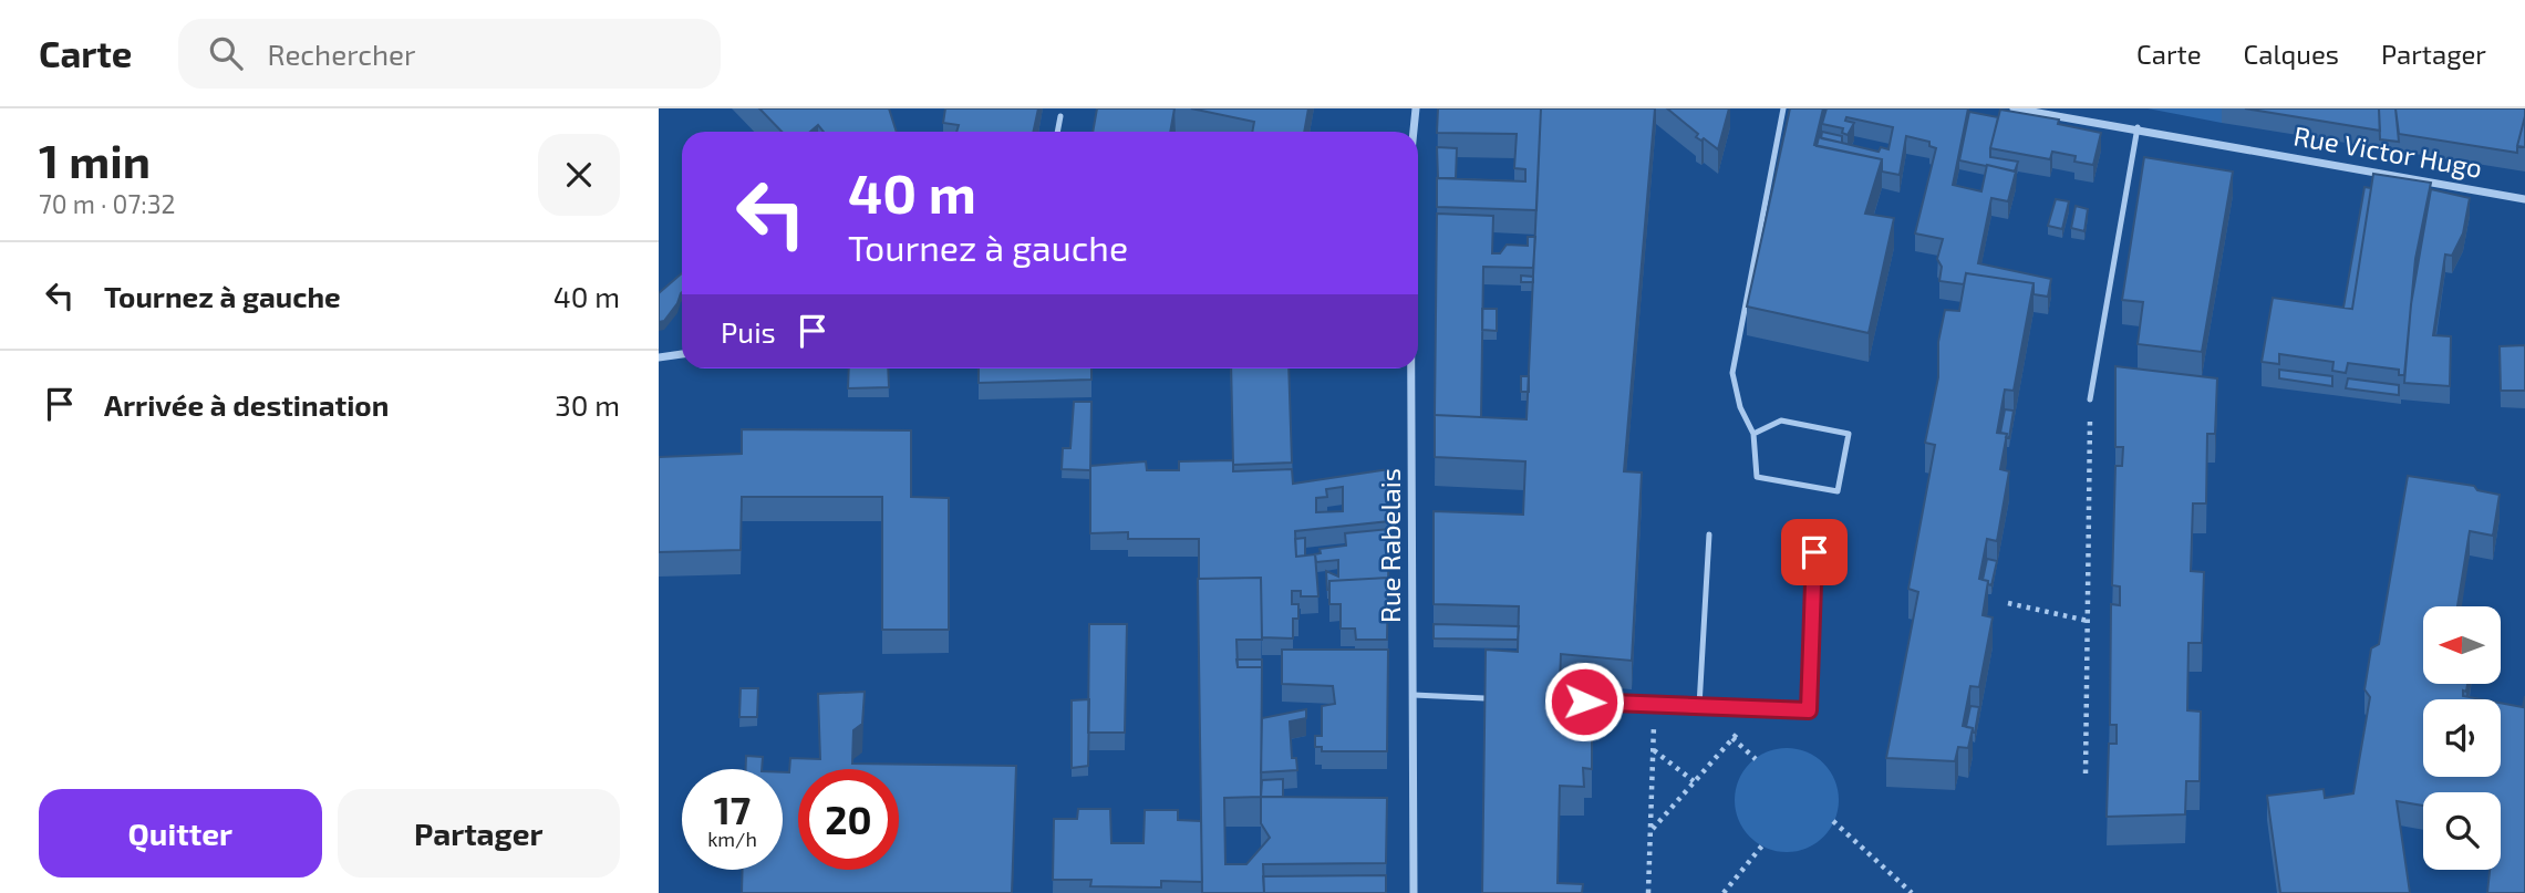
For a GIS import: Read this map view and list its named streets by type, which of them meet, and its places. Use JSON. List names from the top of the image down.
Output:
{
  "streets": {
    "street": ["Rue Victor Hugo", "Rue Rabelais"]
  },
  "north": "left",
  "page": {
    "header": "Carte",
    "search": "Rechercher",
    "nav": ["Carte", "Calques", "Partager"],
    "heading": ["1 min", "70 m · 07:32"],
    "turn": ["40 m", "Tournez à gauche"],
    "list": [
      {
        "name": "Tournez à gauche",
        "value": "40 m"
      },
      {
        "name": "Arrivée à destination",
        "value": "30 m"
      }
    ],
    "then": "Puis",
    "speed": "17 km/h",
    "limit": "20",
    "buttons": ["Quitter", "Partager"]
  }
}
